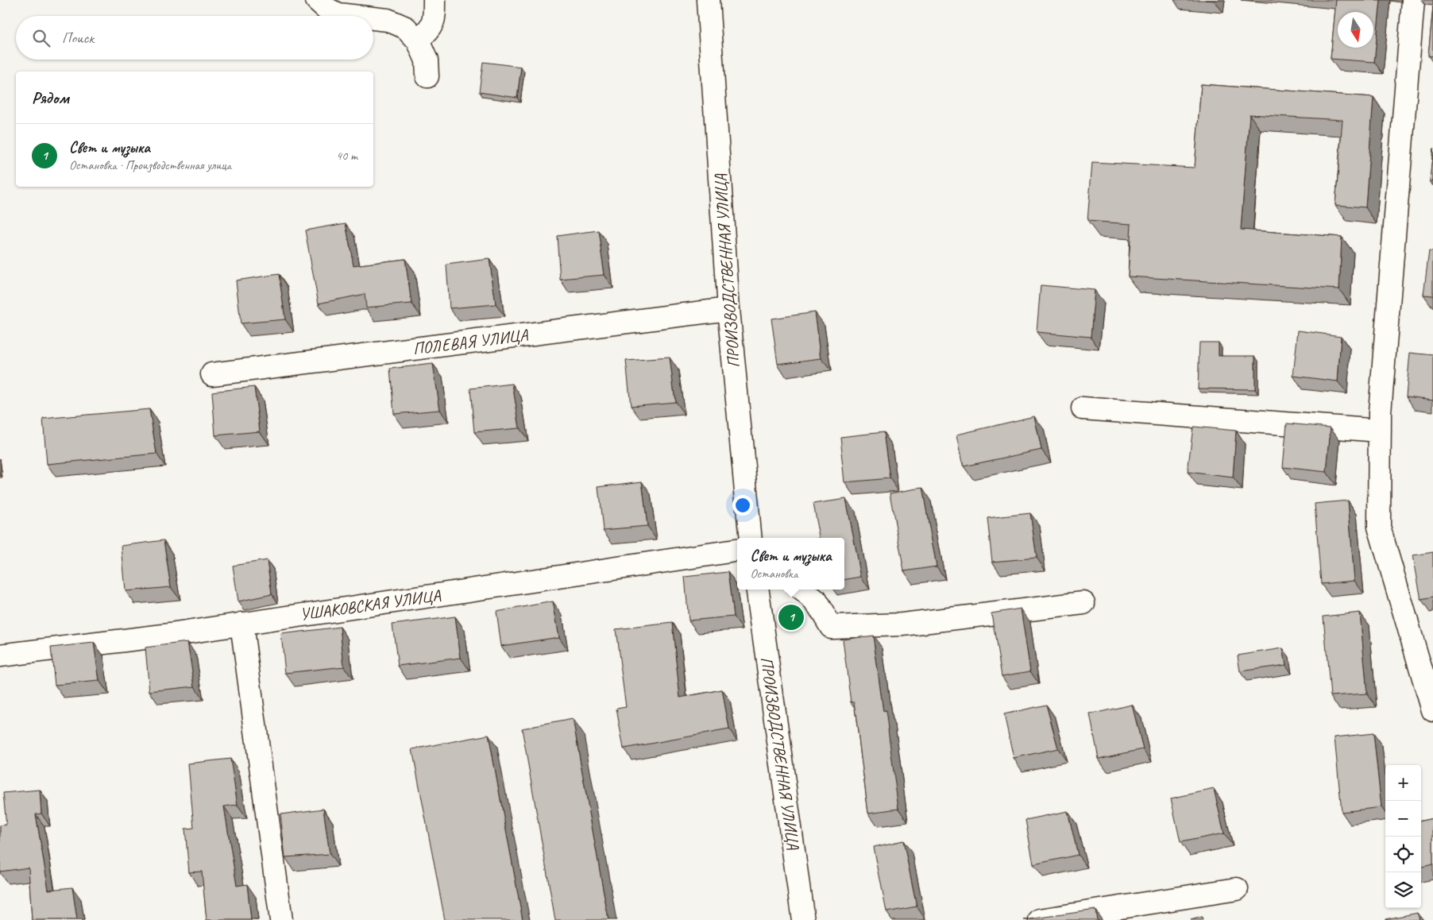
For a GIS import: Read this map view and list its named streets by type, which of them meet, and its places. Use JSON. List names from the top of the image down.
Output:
{
  "streets": {
    "street": ["ПРОИЗВОДСТВЕННАЯ УЛИЦА", "ПОЛЕВАЯ УЛИЦА", "УШАКОВСКАЯ УЛИЦА"]
  },
  "crossings": [
    ["ПРОИЗВОДСТВЕННАЯ УЛИЦА", "ПОЛЕВАЯ УЛИЦА"]
  ],
  "north": "bottom",
  "page": {
    "search": "Поиск",
    "heading": "Рядом",
    "list": [
      {
        "mark": "1",
        "name": "Свет и музыка",
        "note": "Остановка · Производственная улица",
        "value": "40 m"
      }
    ],
    "popup": ["Свет и музыка", "Остановка"],
    "pins": "1",
    "map_buttons": ["+", "−"]
  }
}
